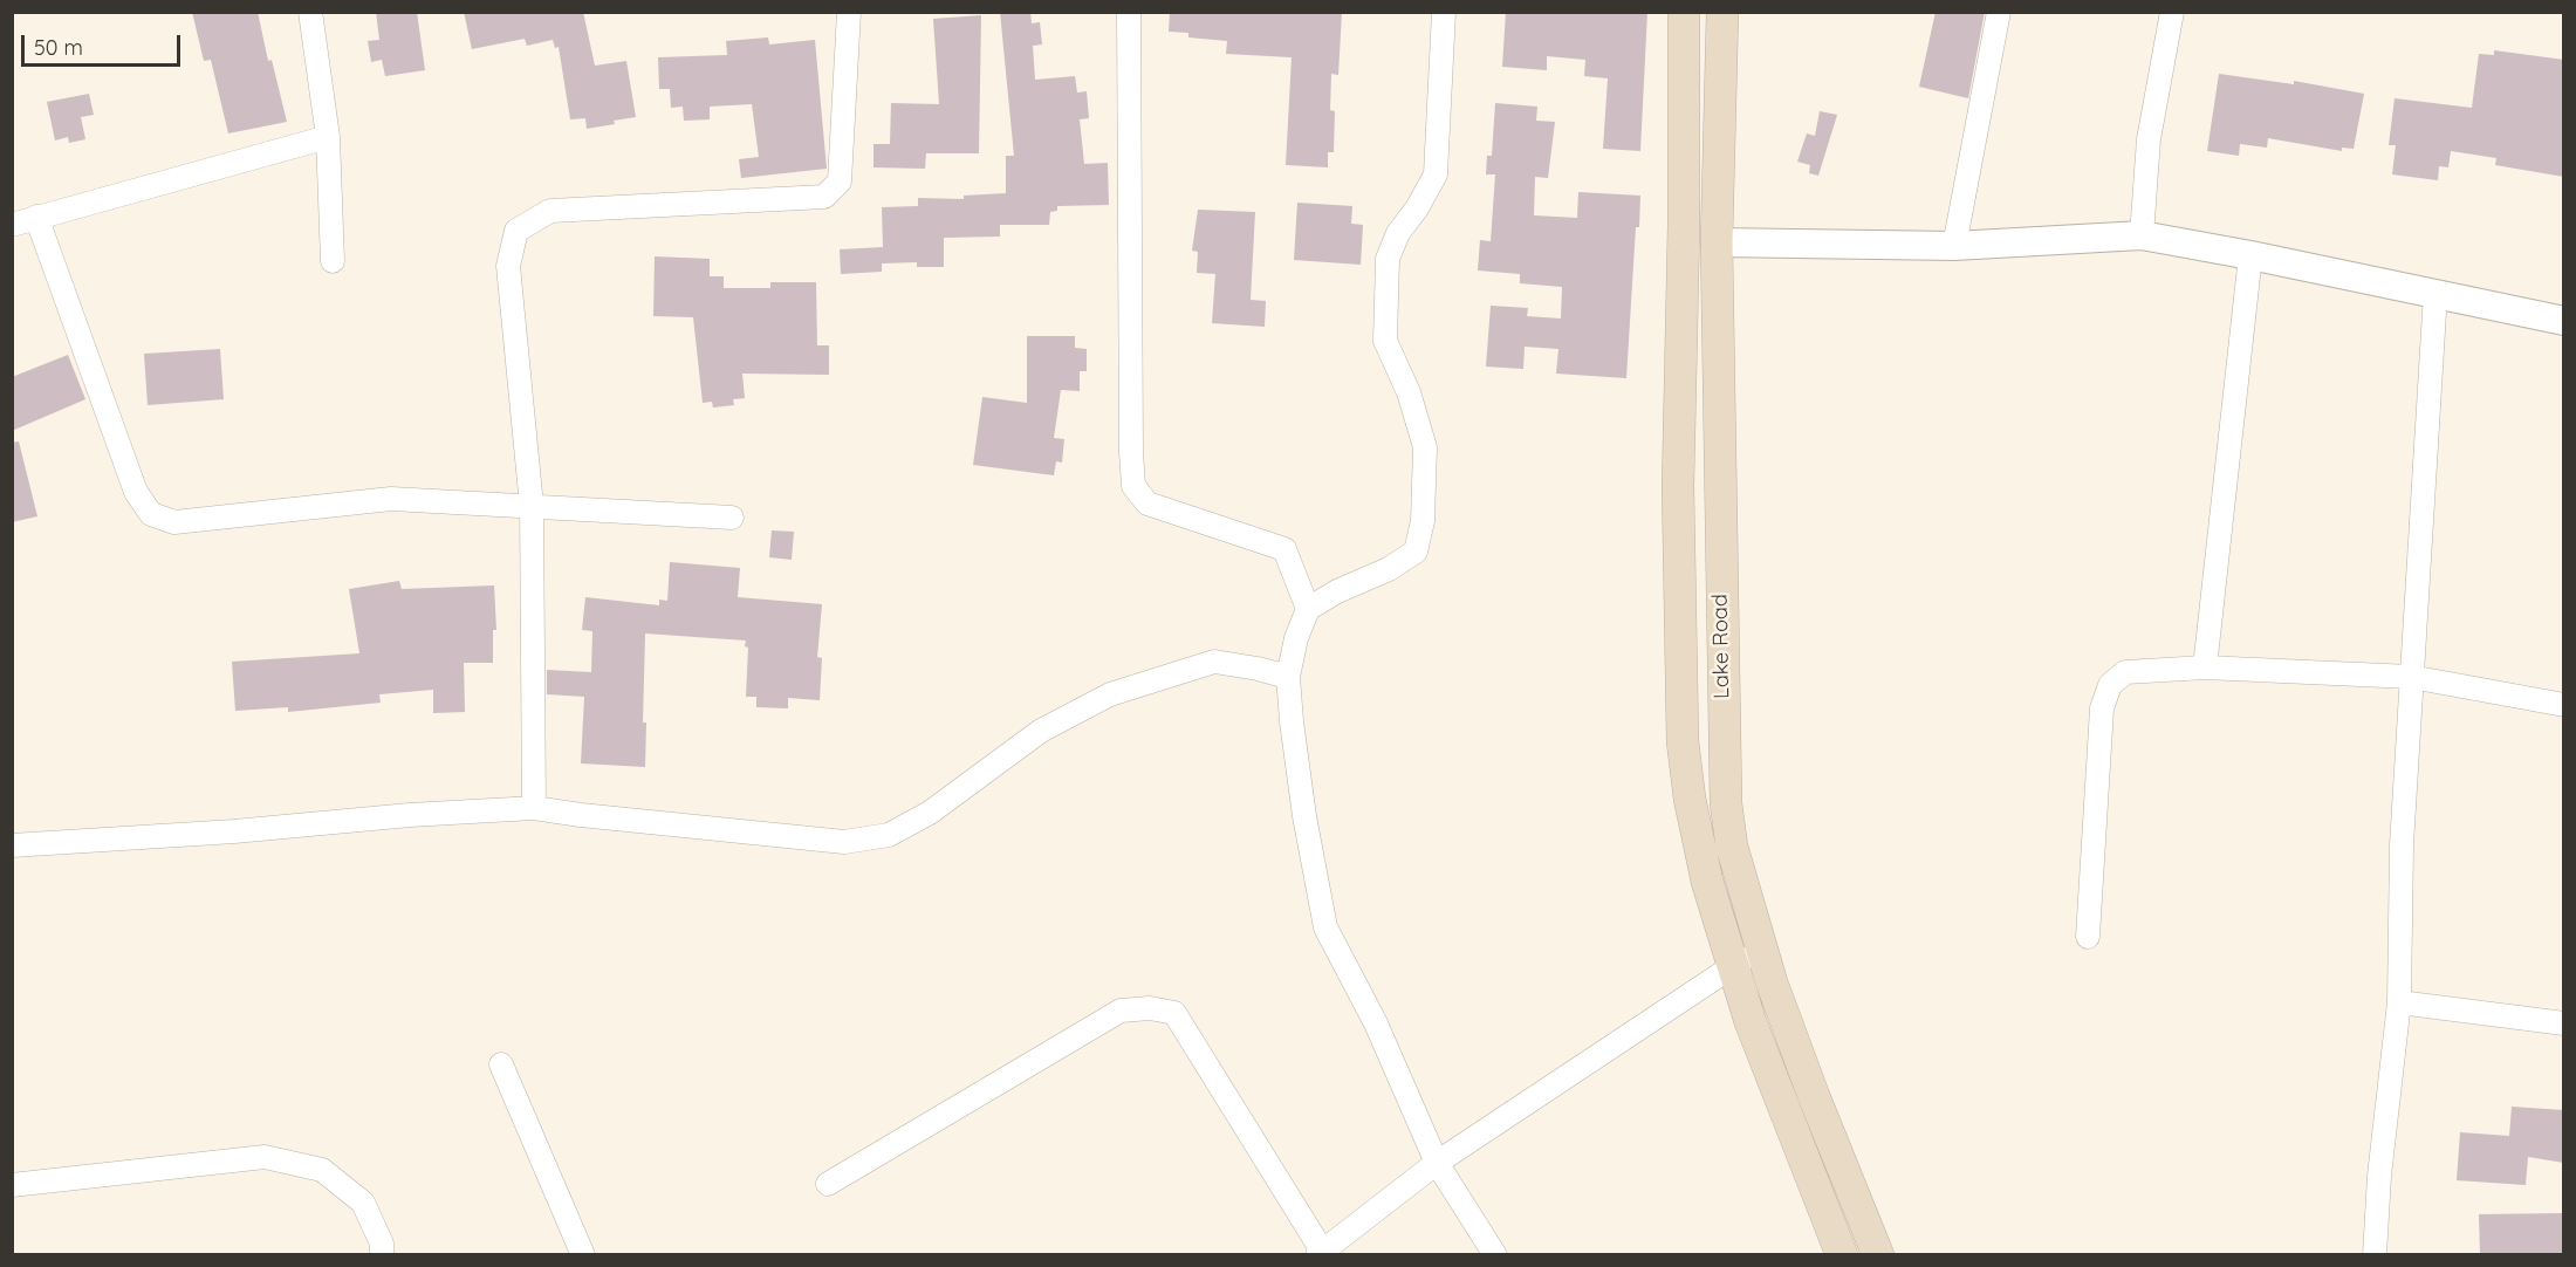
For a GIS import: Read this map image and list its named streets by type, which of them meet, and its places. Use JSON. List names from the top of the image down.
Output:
{
  "streets": {
    "main road": ["Lake Road"]
  },
  "scale_bar": "50 m"
}
